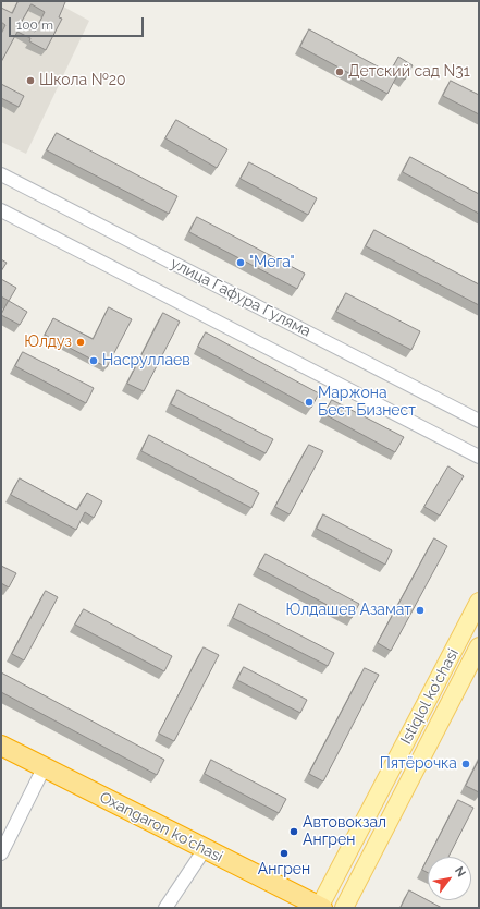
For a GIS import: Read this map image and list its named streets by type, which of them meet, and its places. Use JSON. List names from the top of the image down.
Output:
{
  "streets": {
    "highway": ["Oxangaron ko'chasi"],
    "main road": ["Istiqlol ko'chasi"],
    "street": ["улица Гафура Гуляма"]
  },
  "crossings": [
    ["Istiqlol ko'chasi", "Oxangaron ko'chasi"]
  ],
  "places": [
    "Детский сад N31",
    "Школа №20",
    "\"Мега\"",
    "Юлдуз",
    "Насруллаев",
    "Маржона Бест Бизнест",
    "Юлдашев Азамат",
    "Пятёрочка",
    "Автовокзал Ангрен",
    "Ангрен"
  ],
  "scale_bar": "100 m",
  "north": "top right"
}
